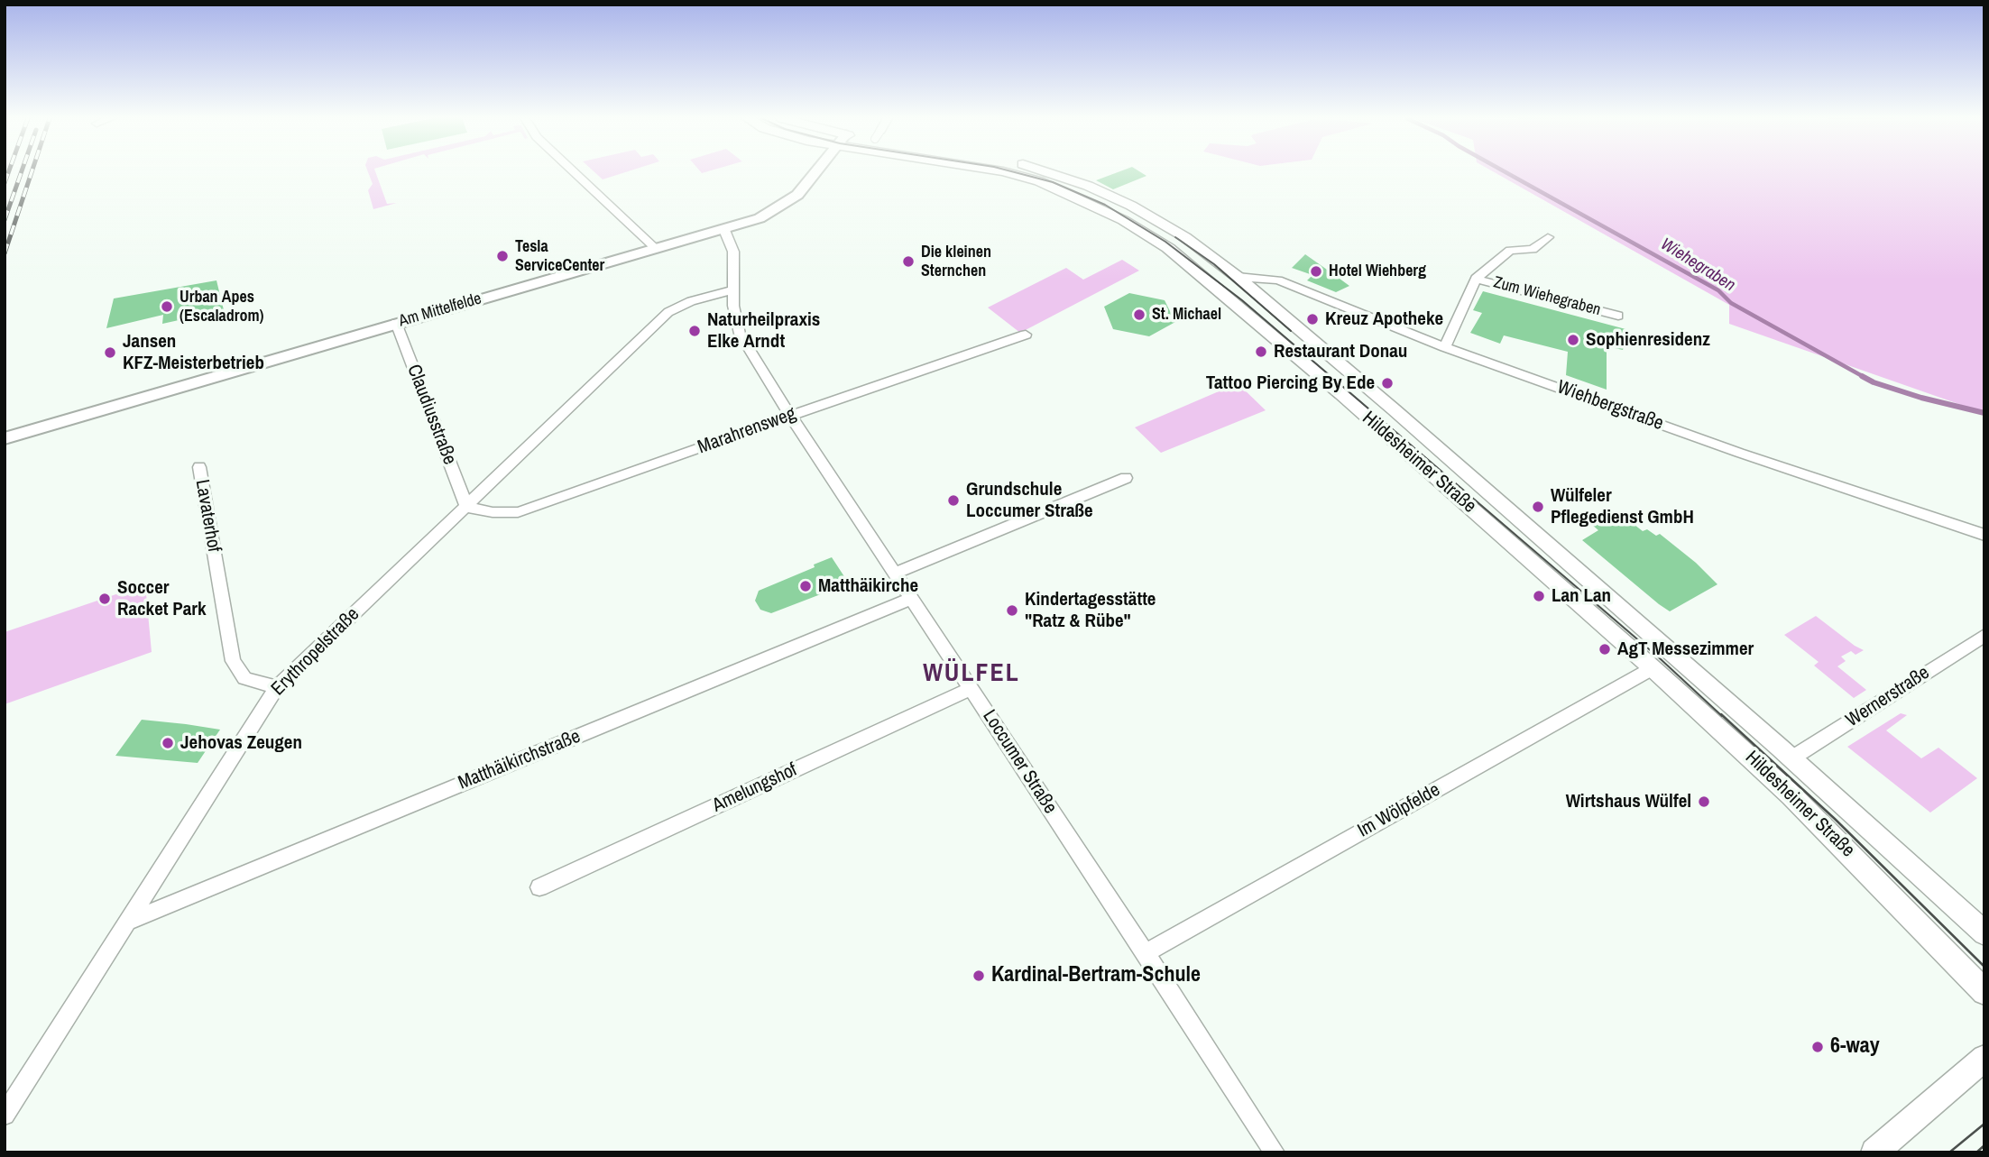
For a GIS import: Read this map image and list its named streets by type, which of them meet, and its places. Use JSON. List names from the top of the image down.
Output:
{
  "streets": {
    "main road": ["Hildesheimer Straße"],
    "street": [
      "Zum Wiehegraben",
      "Am Mittelfelde",
      "Wiehbergstraße",
      "Claudiusstraße",
      "Marahrensweg",
      "Lavaterhof",
      "Erythropelstraße",
      "Wernerstraße",
      "Matthäikirchstraße",
      "Loccumer Straße",
      "Amelungshof",
      "Im Wölpfelde"
    ]
  },
  "crossings": [
    ["Zum Wiehegraben", "Wiehbergstraße"],
    ["Am Mittelfelde", "Claudiusstraße"],
    ["Am Mittelfelde", "Loccumer Straße"],
    ["Wiehbergstraße", "Hildesheimer Straße"],
    ["Claudiusstraße", "Marahrensweg"],
    ["Claudiusstraße", "Erythropelstraße"],
    ["Marahrensweg", "Erythropelstraße"],
    ["Marahrensweg", "Loccumer Straße"],
    ["Hildesheimer Straße", "Wernerstraße"],
    ["Hildesheimer Straße", "Im Wölpfelde"],
    ["Lavaterhof", "Erythropelstraße"],
    ["Erythropelstraße", "Matthäikirchstraße"],
    ["Erythropelstraße", "Loccumer Straße"],
    ["Matthäikirchstraße", "Loccumer Straße"],
    ["Loccumer Straße", "Amelungshof"],
    ["Loccumer Straße", "Im Wölpfelde"]
  ],
  "districts": ["WÜLFEL"],
  "water": ["Wiehegraben"],
  "places": [
    "Tesla ServiceCenter",
    "Die kleinen Sternchen",
    "Hotel Wiehberg",
    "Urban Apes (Escaladrom)",
    "St. Michael",
    "Kreuz Apotheke",
    "Naturheilpraxis Elke Arndt",
    "Sophienresidenz",
    "Restaurant Donau",
    "Jansen KFZ-Meisterbetrieb",
    "Tattoo Piercing By Ede",
    "Grundschule Loccumer Straße",
    "Wülfeler Pflegedienst GmbH",
    "Matthäikirche",
    "Lan Lan",
    "Soccer Racket Park",
    "Kindertagesstätte \"Ratz & Rübe\"",
    "AgT Messezimmer",
    "Jehovas Zeugen",
    "Wirtshaus Wülfel",
    "Kardinal-Bertram-Schule",
    "6-way"
  ]
}
